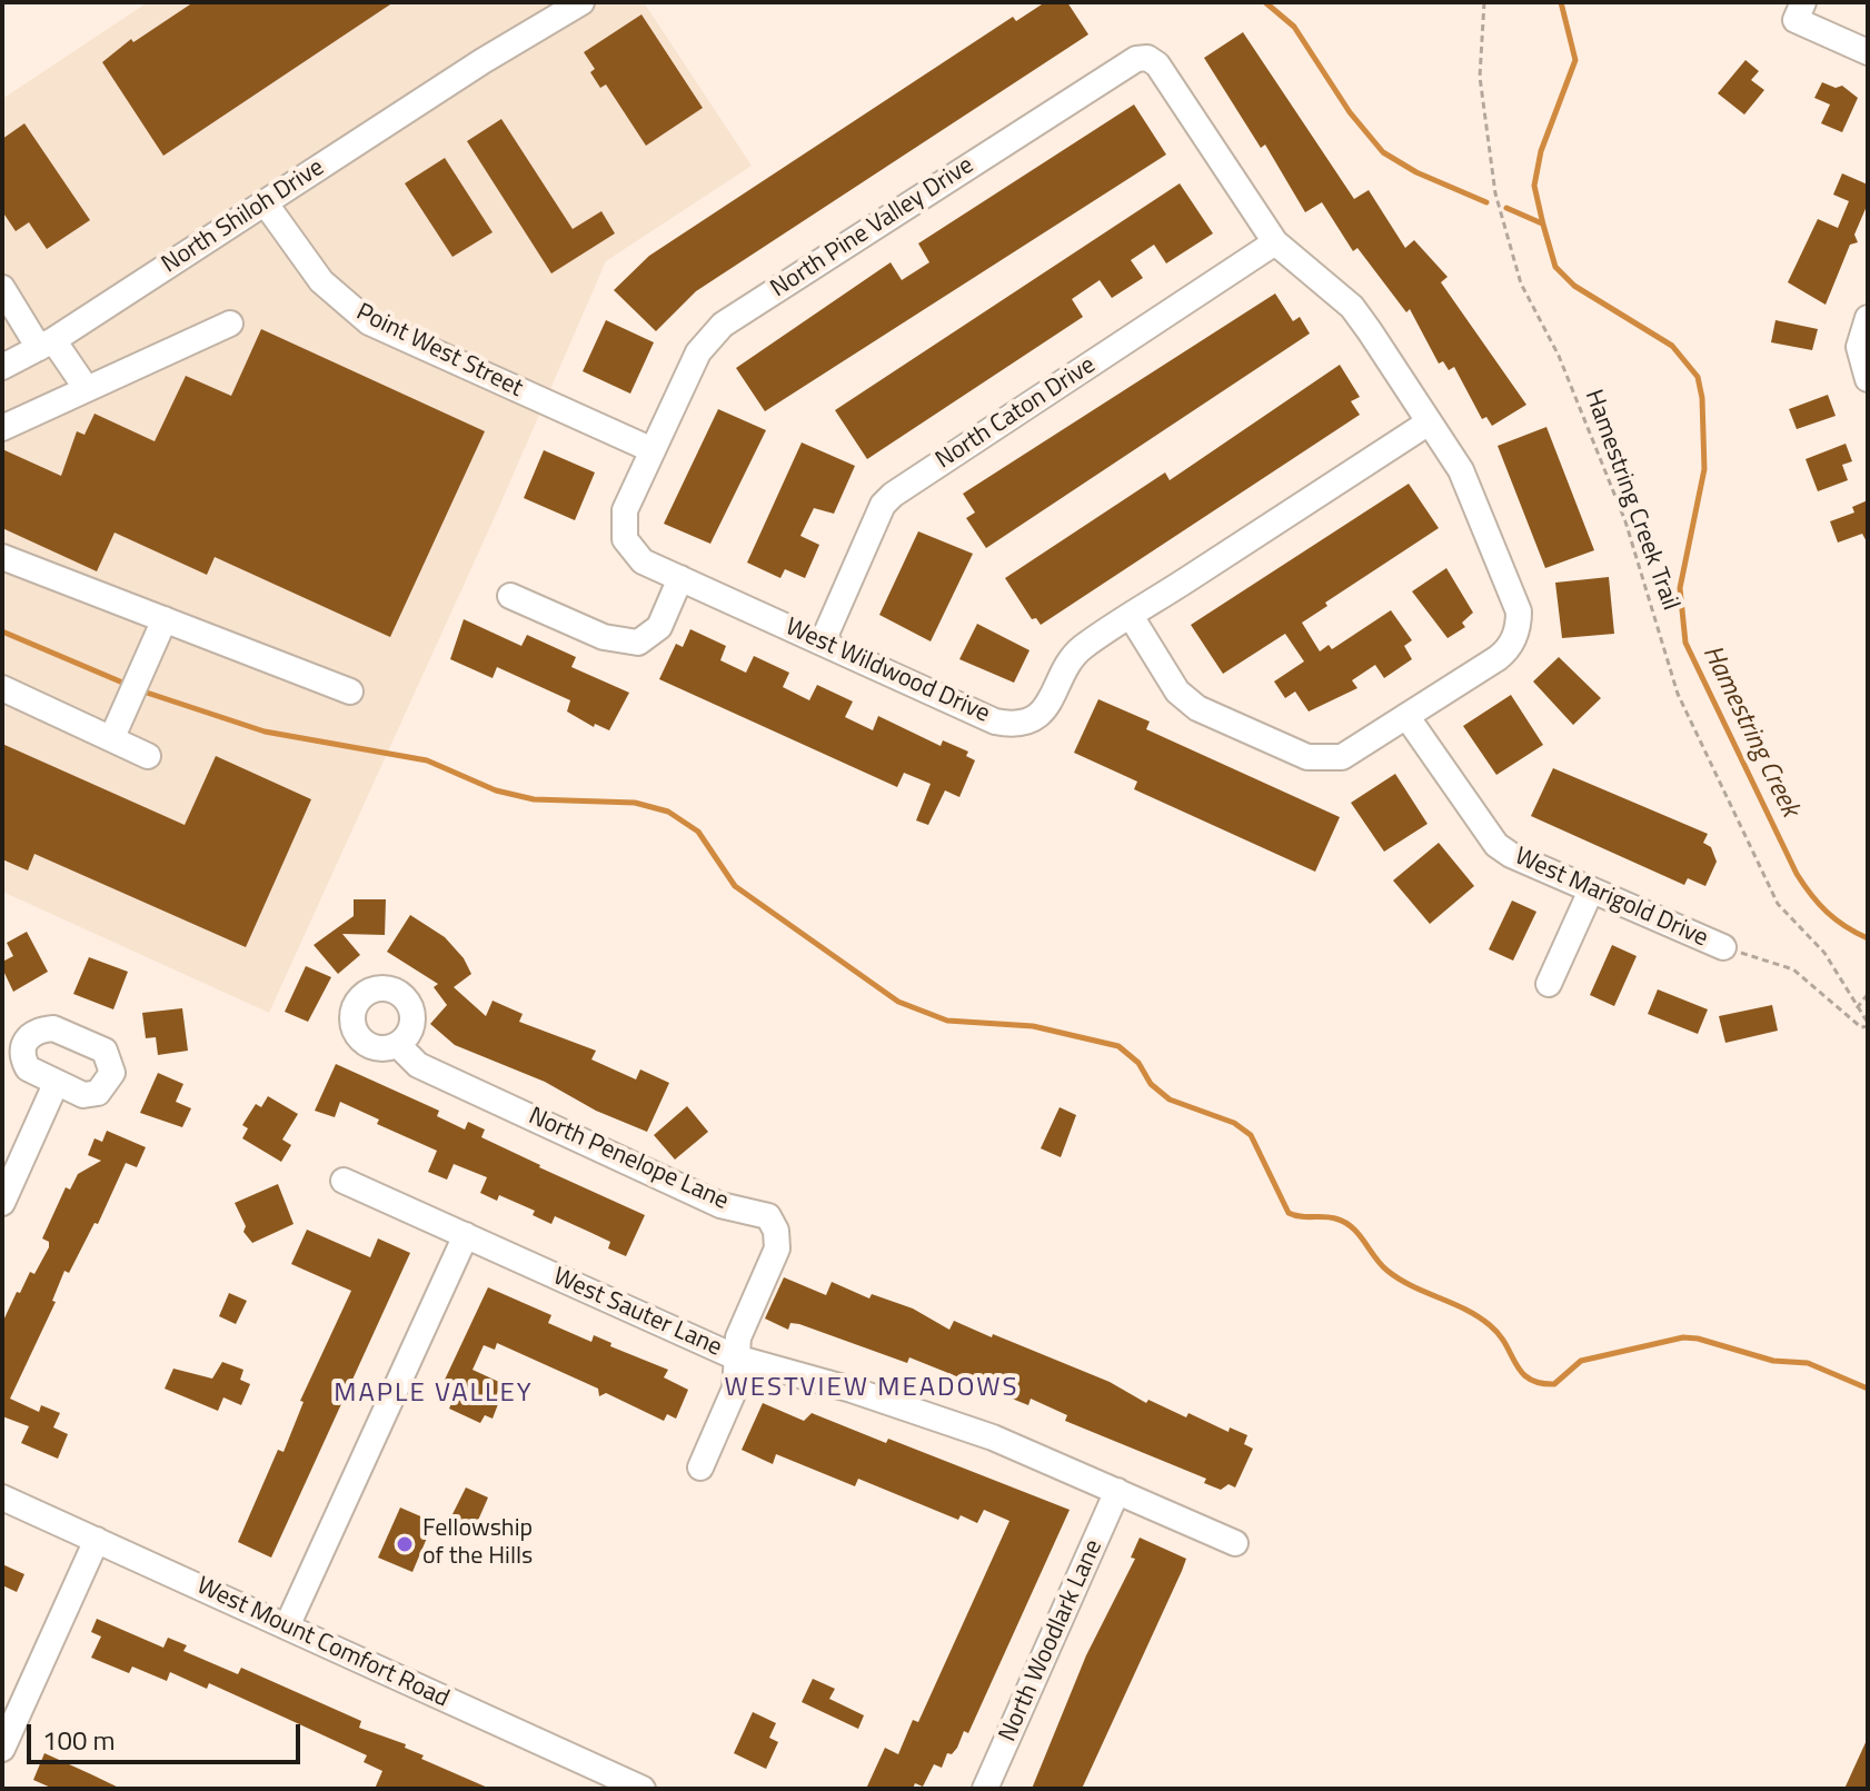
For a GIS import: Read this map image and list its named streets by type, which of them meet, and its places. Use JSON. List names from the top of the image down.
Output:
{
  "streets": {
    "street": [
      "North Shiloh Drive",
      "North Pine Valley Drive",
      "Point West Street",
      "North Caton Drive",
      "West Wildwood Drive",
      "West Marigold Drive",
      "North Penelope Lane",
      "West Sauter Lane",
      "North Woodlark Lane",
      "West Mount Comfort Road"
    ],
    "path": ["Hamestring Creek Trail"]
  },
  "crossings": [
    ["North Shiloh Drive", "Point West Street"],
    ["North Pine Valley Drive", "Point West Street"],
    ["North Pine Valley Drive", "North Caton Drive"],
    ["North Pine Valley Drive", "West Wildwood Drive"],
    ["Point West Street", "West Wildwood Drive"],
    ["North Caton Drive", "West Wildwood Drive"],
    ["North Penelope Lane", "West Sauter Lane"],
    ["West Sauter Lane", "North Woodlark Lane"]
  ],
  "districts": ["WESTVIEW MEADOWS", "MAPLE VALLEY"],
  "water": ["Hamestring Creek"],
  "places": ["Fellowship of the Hills"],
  "scale_bar": "100 m"
}
